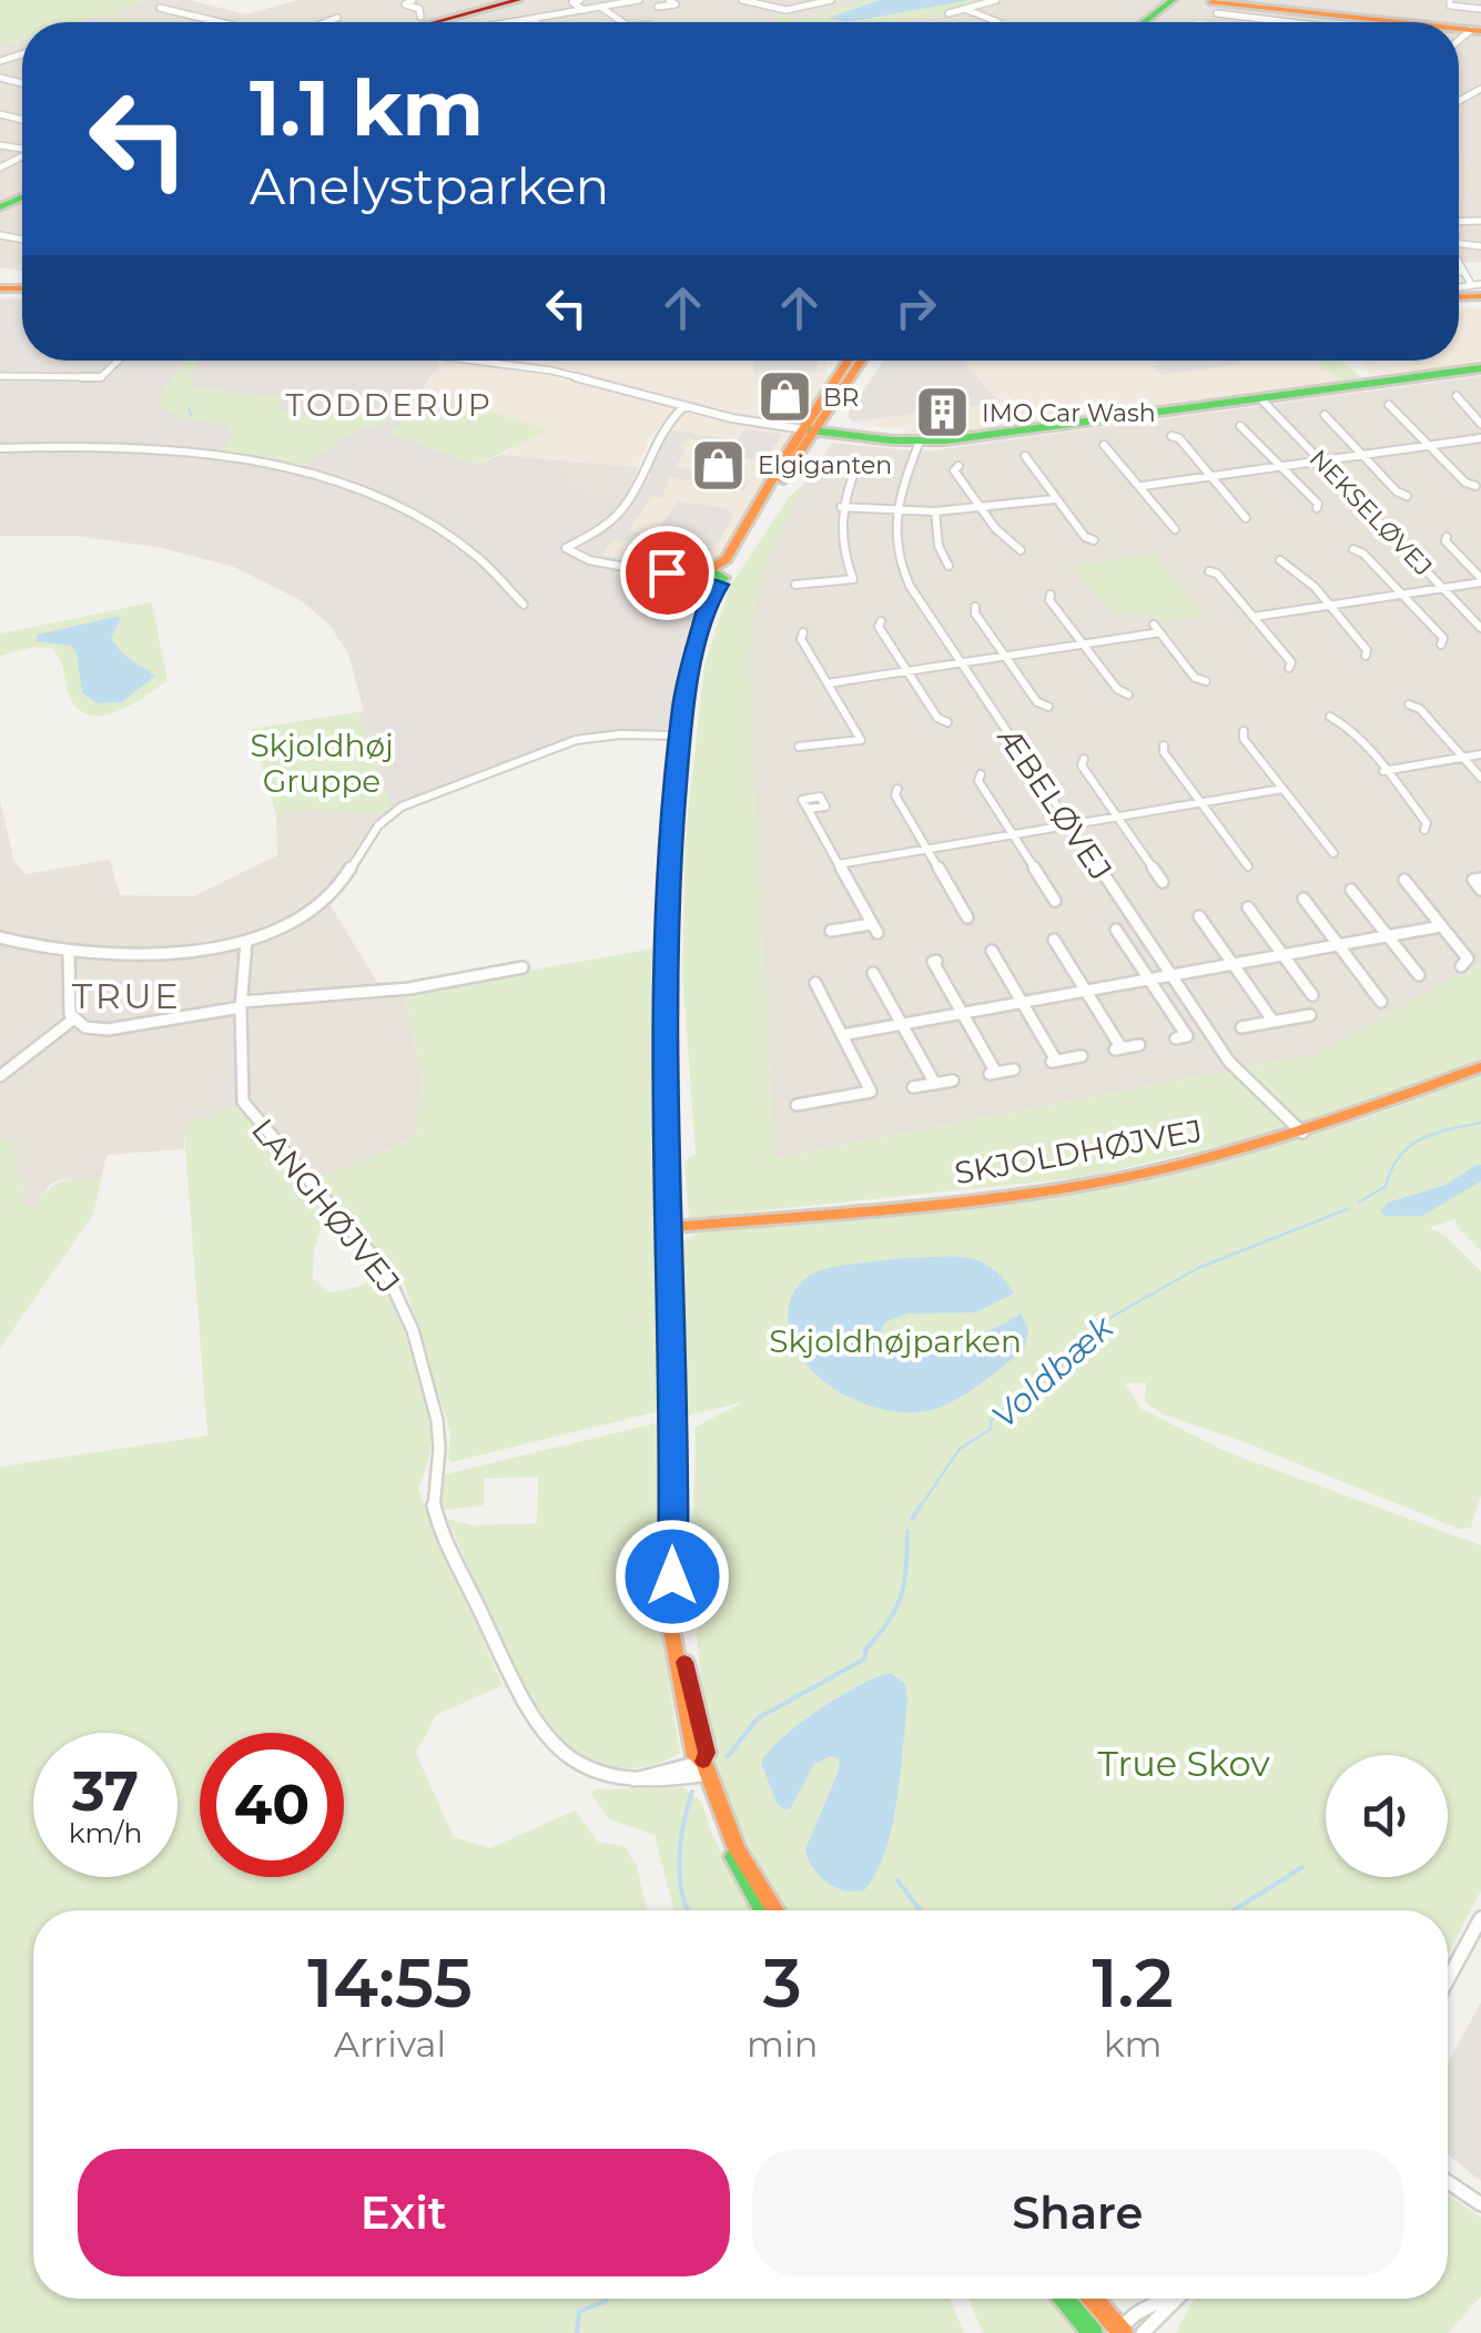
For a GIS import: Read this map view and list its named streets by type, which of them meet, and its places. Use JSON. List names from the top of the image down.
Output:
{
  "streets": {
    "street": [
      "NEKSELØVEJ",
      "ÆBELØVEJ",
      "SKJOLDHØJVEJ",
      "LANGHØJVEJ"
    ]
  },
  "crossings": [
    ["ÆBELØVEJ", "SKJOLDHØJVEJ"]
  ],
  "districts": ["TODDERUP", "TRUE"],
  "water": ["Voldbæk"],
  "parks": ["Skjoldhøj Gruppe", "Skjoldhøjparken", "True Skov"],
  "places": {
    "shop": ["BR", "Elgiganten"],
    "building": ["IMO Car Wash"]
  },
  "page": {
    "turn": ["1.1 km", "Anelystparken"],
    "speed": "37 km/h",
    "limit": "40",
    "eta": [
      "14:55",
      "Arrival",
      "3",
      "min",
      "1.2",
      "km"
    ],
    "buttons": ["Exit", "Share"]
  }
}
